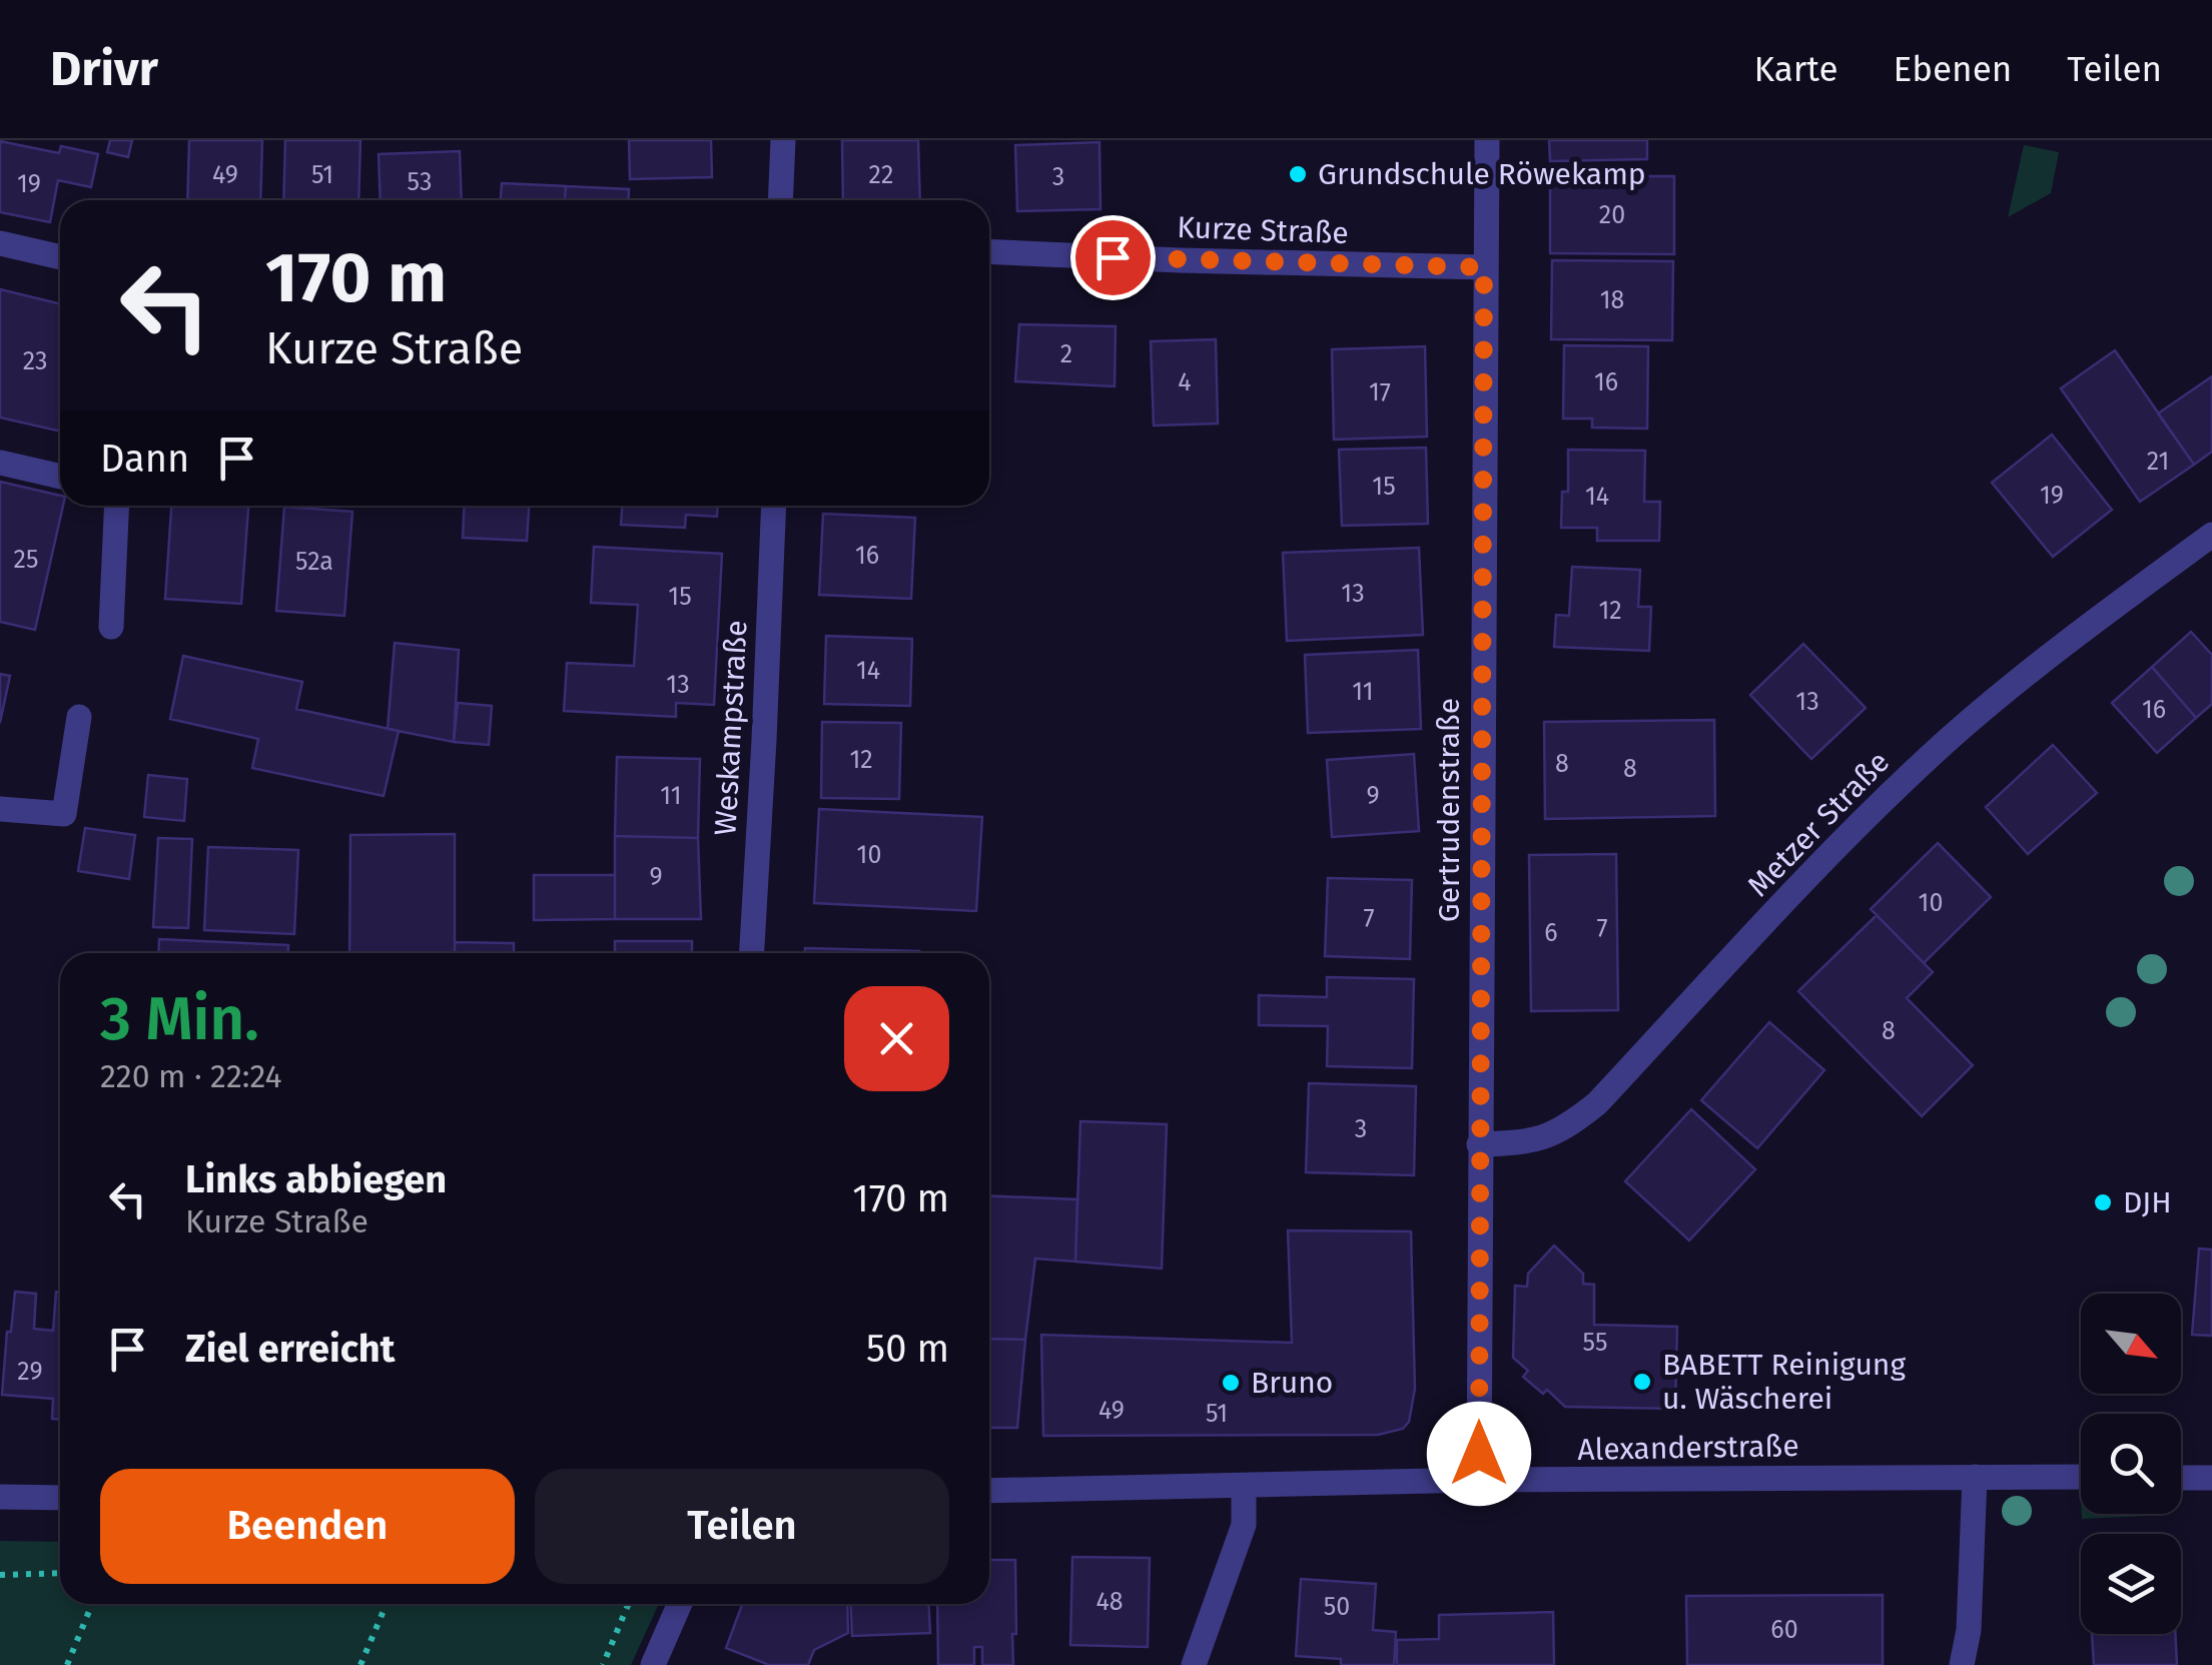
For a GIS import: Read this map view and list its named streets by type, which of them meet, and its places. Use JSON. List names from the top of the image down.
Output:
{
  "streets": {
    "street": [
      "Kurze Straße",
      "Weskampstraße",
      "Gertrudenstraße",
      "Metzer Straße",
      "Alexanderstraße"
    ]
  },
  "crossings": [
    ["Kurze Straße", "Gertrudenstraße"],
    ["Gertrudenstraße", "Metzer Straße"],
    ["Gertrudenstraße", "Alexanderstraße"]
  ],
  "places": [
    "Grundschule Röwekamp",
    "DJH",
    "BABETT Reinigung u. Wäscherei",
    "Bruno"
  ],
  "house_numbers": [
    "49",
    "51",
    "22",
    "3",
    "53",
    "19",
    "20",
    "18",
    "2",
    "23",
    "4",
    "16",
    "17",
    "21",
    "15",
    "19",
    "14",
    "16",
    "25",
    "52a",
    "13",
    "15",
    "12",
    "14",
    "13",
    "11",
    "13",
    "16",
    "12",
    "8",
    "8",
    "11",
    "9",
    "10",
    "9",
    "10",
    "7",
    "7",
    "6",
    "8",
    "3",
    "55",
    "29",
    "49",
    "51",
    "48",
    "50",
    "60"
  ],
  "north": "bottom right",
  "page": {
    "header": "Drivr",
    "nav": ["Karte", "Ebenen", "Teilen"],
    "turn": ["170 m", "Kurze Straße"],
    "then": "Dann",
    "heading": ["3 Min.", "220 m · 22:24"],
    "list": [
      {
        "name": "Links abbiegen",
        "note": "Kurze Straße",
        "value": "170 m"
      },
      {
        "name": "Ziel erreicht",
        "value": "50 m"
      }
    ],
    "buttons": ["Beenden", "Teilen"]
  }
}
